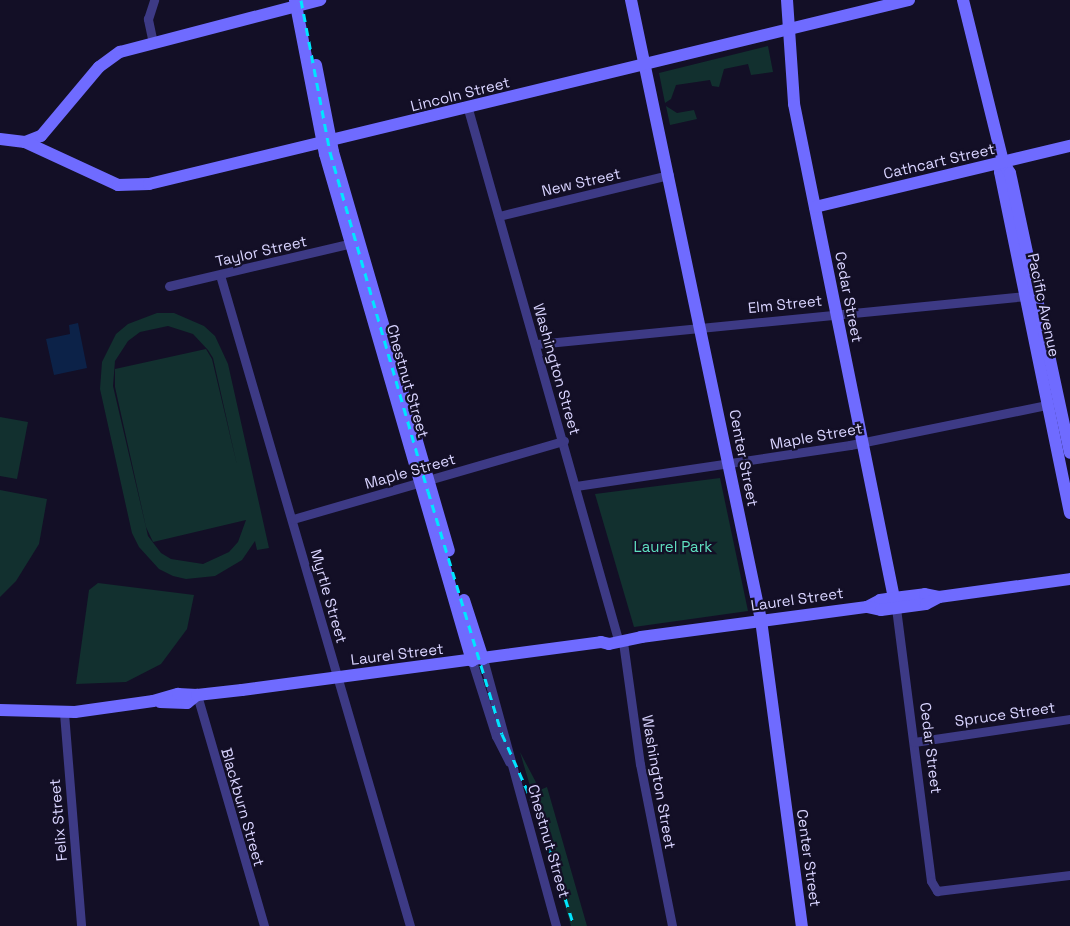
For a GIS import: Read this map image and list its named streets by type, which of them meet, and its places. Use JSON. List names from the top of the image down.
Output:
{
  "streets": {
    "main road": [
      "Lincoln Street",
      "Cathcart Street",
      "Cedar Street",
      "Pacific Avenue",
      "Chestnut Street",
      "Center Street",
      "Laurel Street"
    ],
    "street": [
      "New Street",
      "Taylor Street",
      "Elm Street",
      "Washington Street",
      "Maple Street",
      "Myrtle Street",
      "Spruce Street",
      "Blackburn Street",
      "Felix Street"
    ]
  },
  "crossings": [
    ["Lincoln Street", "Cedar Street"],
    ["Lincoln Street", "Washington Street"],
    ["Lincoln Street", "Chestnut Street"],
    ["Lincoln Street", "Center Street"],
    ["Cathcart Street", "Cedar Street"],
    ["Cathcart Street", "Pacific Avenue"],
    ["New Street", "Washington Street"],
    ["New Street", "Center Street"],
    ["Taylor Street", "Chestnut Street"],
    ["Taylor Street", "Myrtle Street"],
    ["Cedar Street", "Elm Street"],
    ["Cedar Street", "Maple Street"],
    ["Cedar Street", "Laurel Street"],
    ["Cedar Street", "Spruce Street"],
    ["Elm Street", "Pacific Avenue"],
    ["Elm Street", "Washington Street"],
    ["Elm Street", "Center Street"],
    ["Pacific Avenue", "Maple Street"],
    ["Washington Street", "Maple Street"],
    ["Washington Street", "Laurel Street"],
    ["Chestnut Street", "Maple Street"],
    ["Chestnut Street", "Laurel Street"],
    ["Maple Street", "Center Street"],
    ["Maple Street", "Myrtle Street"],
    ["Center Street", "Laurel Street"],
    ["Myrtle Street", "Laurel Street"],
    ["Laurel Street", "Blackburn Street"],
    ["Laurel Street", "Felix Street"]
  ],
  "parks": ["Laurel Park"]
}
